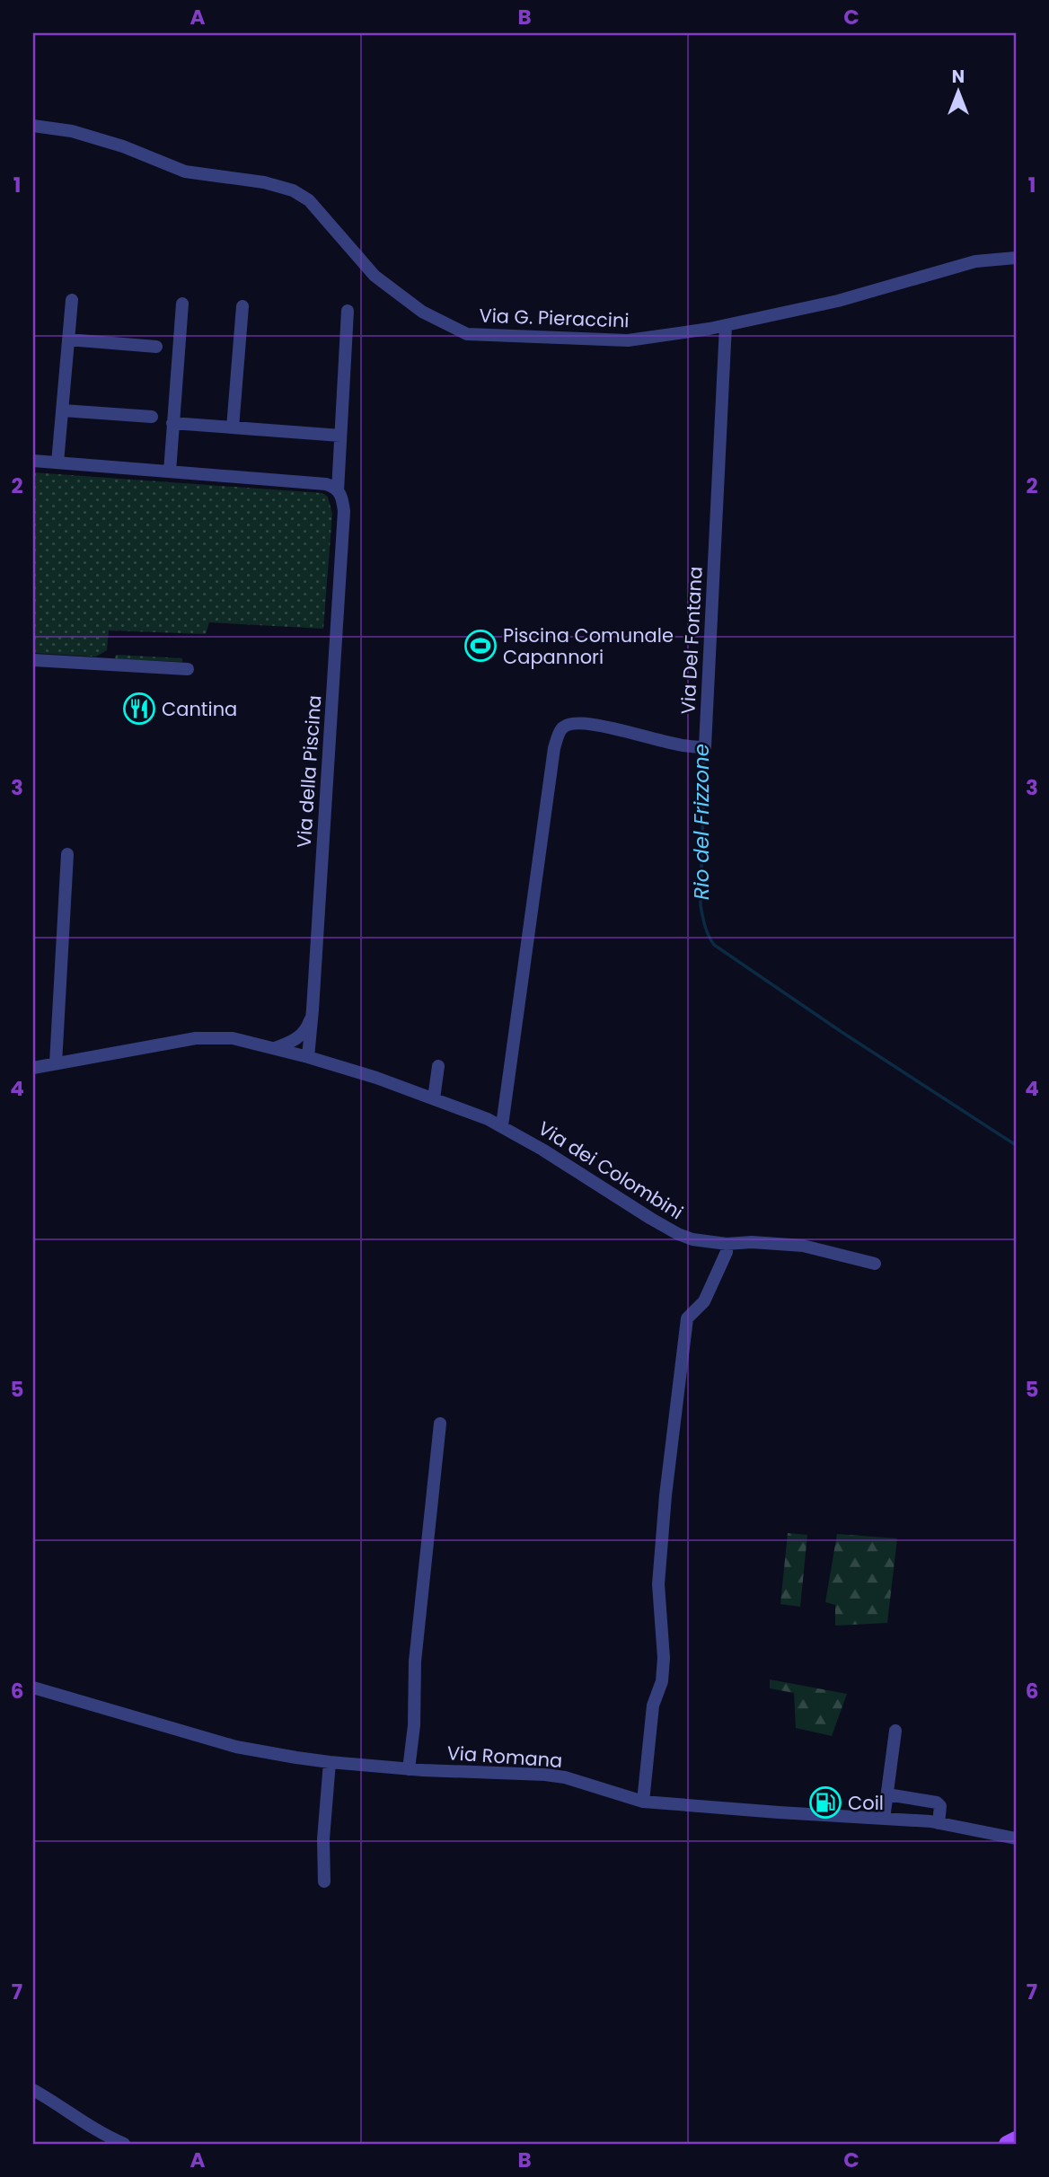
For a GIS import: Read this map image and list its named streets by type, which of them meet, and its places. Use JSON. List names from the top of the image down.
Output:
{
  "streets": {
    "street": [
      "Via G. Pieraccini",
      "Via Del Fontana",
      "Via della Piscina",
      "Via dei Colombini",
      "Via Romana"
    ]
  },
  "crossings": [
    ["Via G. Pieraccini", "Via Del Fontana"],
    ["Via Del Fontana", "Via dei Colombini"],
    ["Via della Piscina", "Via dei Colombini"]
  ],
  "water": ["Rio del Frizzone"],
  "places": {
    "sports": ["Piscina Comunale Capannori"],
    "restaurant": ["Cantina"],
    "fuel station": ["Coil"]
  },
  "north": "top",
  "grid": {
    "columns": ["A", "B", "C"],
    "rows": [
      "1",
      "2",
      "3",
      "4",
      "5",
      "6",
      "7"
    ]
  }
}
